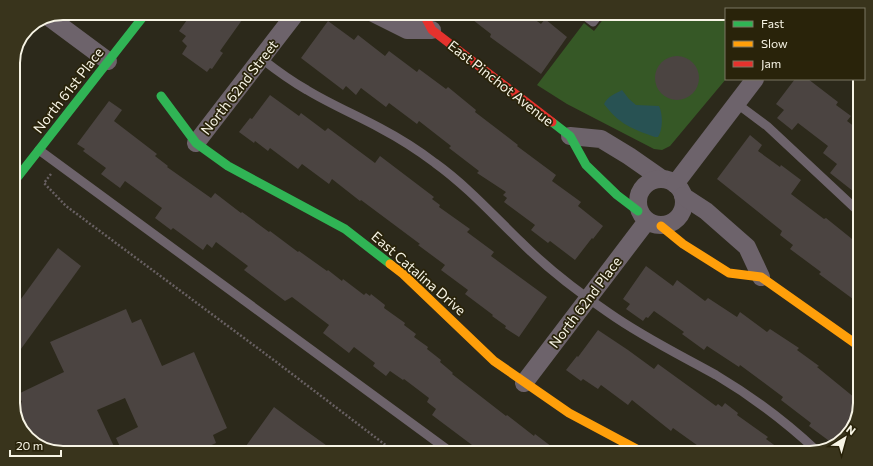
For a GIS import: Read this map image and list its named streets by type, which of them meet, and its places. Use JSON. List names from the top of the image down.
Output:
{
  "streets": {
    "street": [
      "East Pinchot Avenue",
      "North 62nd Street",
      "North 61st Place",
      "East Catalina Drive",
      "North 62nd Place"
    ]
  },
  "crossings": [
    ["East Pinchot Avenue", "North 62nd Place"],
    ["North 62nd Street", "East Catalina Drive"],
    ["East Catalina Drive", "North 62nd Place"]
  ],
  "legend": ["Fast", "Slow", "Jam"],
  "scale_bar": "20 m",
  "north": "top right"
}
